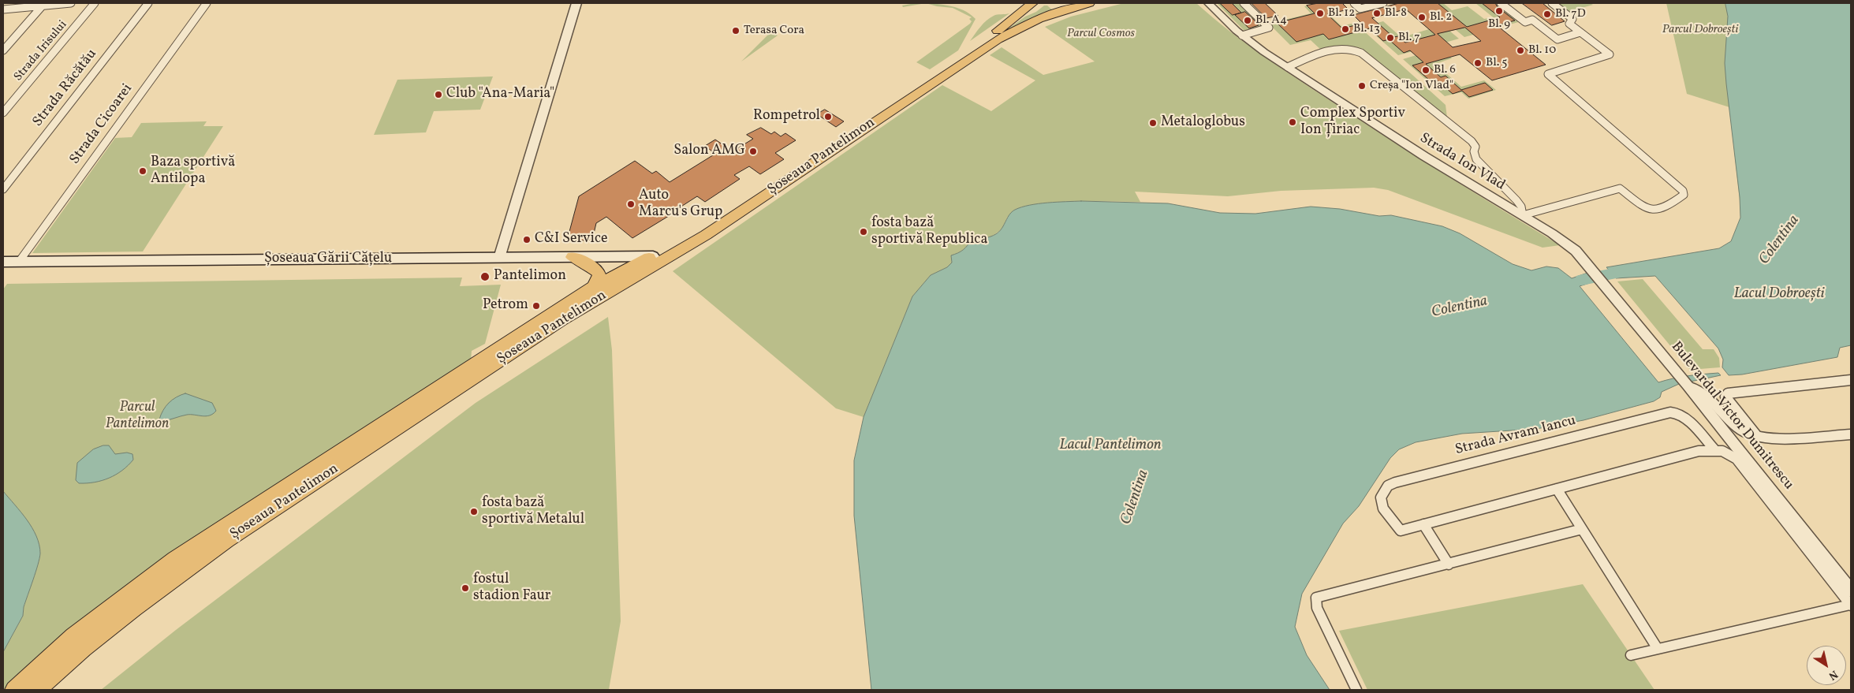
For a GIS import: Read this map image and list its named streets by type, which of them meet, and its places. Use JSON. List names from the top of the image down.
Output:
{
  "streets": {
    "main road": ["Șoseaua Pantelimon", "Șoseaua Gării Cățelu"],
    "street": [
      "Strada Irisului",
      "Strada Răcătău",
      "Strada Cicoarei",
      "Strada Ion Vlad",
      "Bulevardul Victor Dumitrescu",
      "Strada Avram Iancu"
    ]
  },
  "crossings": [
    ["Strada Cicoarei", "Șoseaua Gării Cățelu"],
    ["Șoseaua Pantelimon", "Șoseaua Gării Cățelu"],
    ["Strada Ion Vlad", "Bulevardul Victor Dumitrescu"]
  ],
  "water": ["Colentina", "Lacul Dobroești", "Lacul Pantelimon"],
  "parks": ["Parcul Dobroești", "Parcul Cosmos", "Parcul Pantelimon"],
  "places": [
    "Bl. 9",
    "Bl. 12",
    "Bl. 8",
    "Bl. 7D",
    "Bl. 2",
    "Bl. A4",
    "Bl. 13",
    "Terasa Cora",
    "Bl. 7",
    "Bl. 10",
    "Bl. 5",
    "Bl. 6",
    "Creșa \"Ion Vlad\"",
    "Club \"Ana-Maria\"",
    "Rompetrol",
    "Complex Sportiv Ion Țiriac",
    "Metaloglobus",
    "Salon AMG",
    "Baza sportivă Antilopa",
    "Auto Marcu's Grup",
    "fosta bază sportivă Republica",
    "C&I Service",
    "Pantelimon",
    "Petrom",
    "fosta bază sportivă Metalul",
    "fostul stadion Faur"
  ],
  "north": "bottom right"
}
